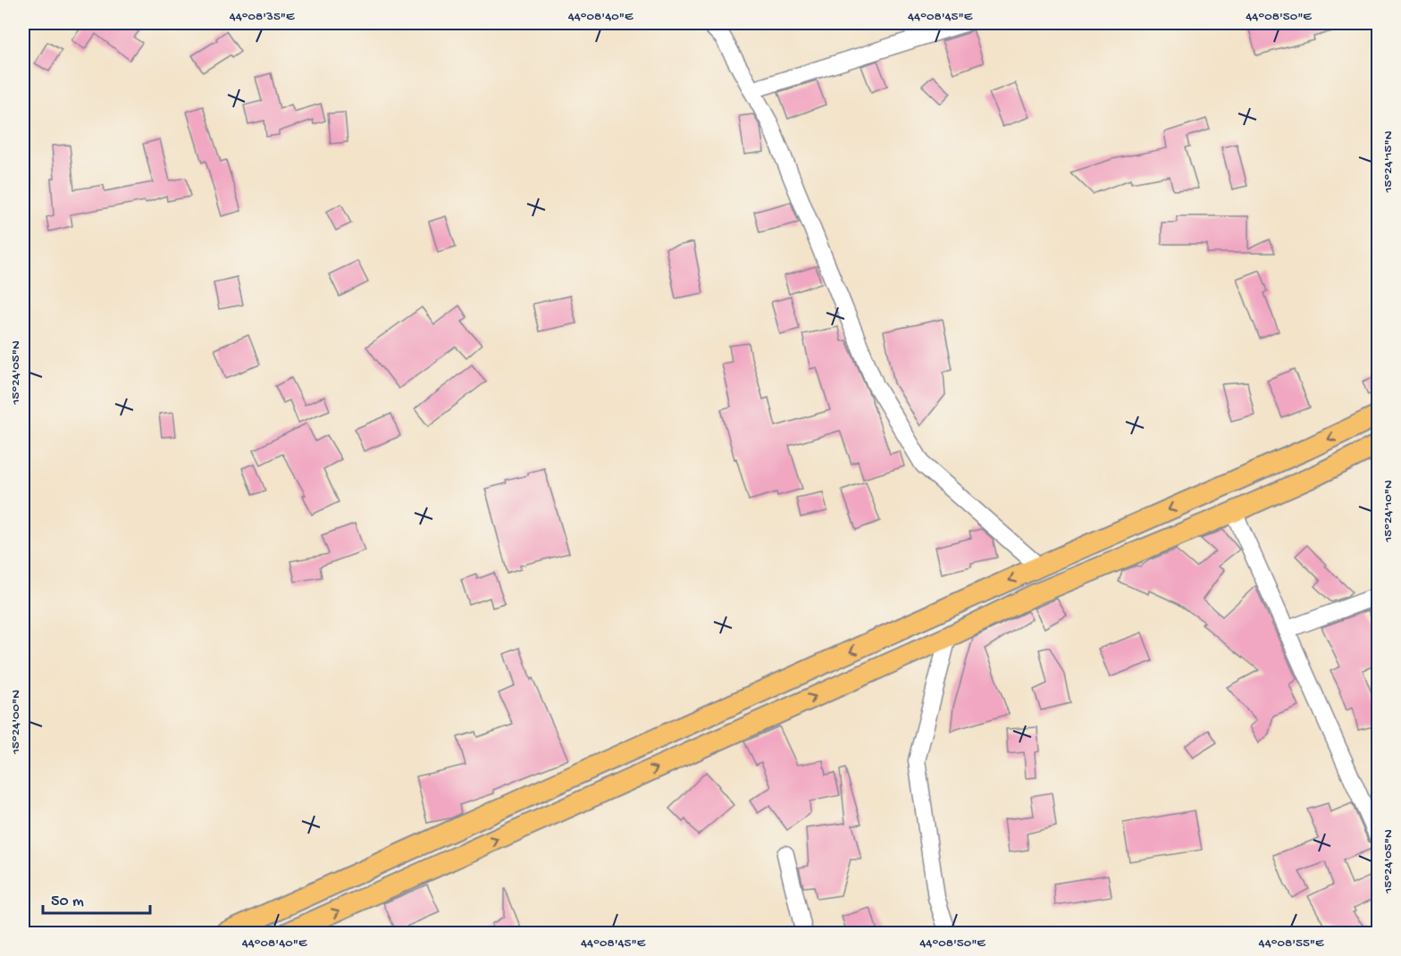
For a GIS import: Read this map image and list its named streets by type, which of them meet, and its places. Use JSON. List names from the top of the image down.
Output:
{
  "scale_bar": "50 m",
  "coordinates": [
    "44°08'35\"E",
    "44°08'40\"E",
    "44°08'45\"E",
    "44°08'50\"E",
    "15°24'15\"N",
    "15°24'05\"N",
    "15°24'10\"N",
    "15°24'00\"N",
    "44°08'55\"E"
  ]
}
